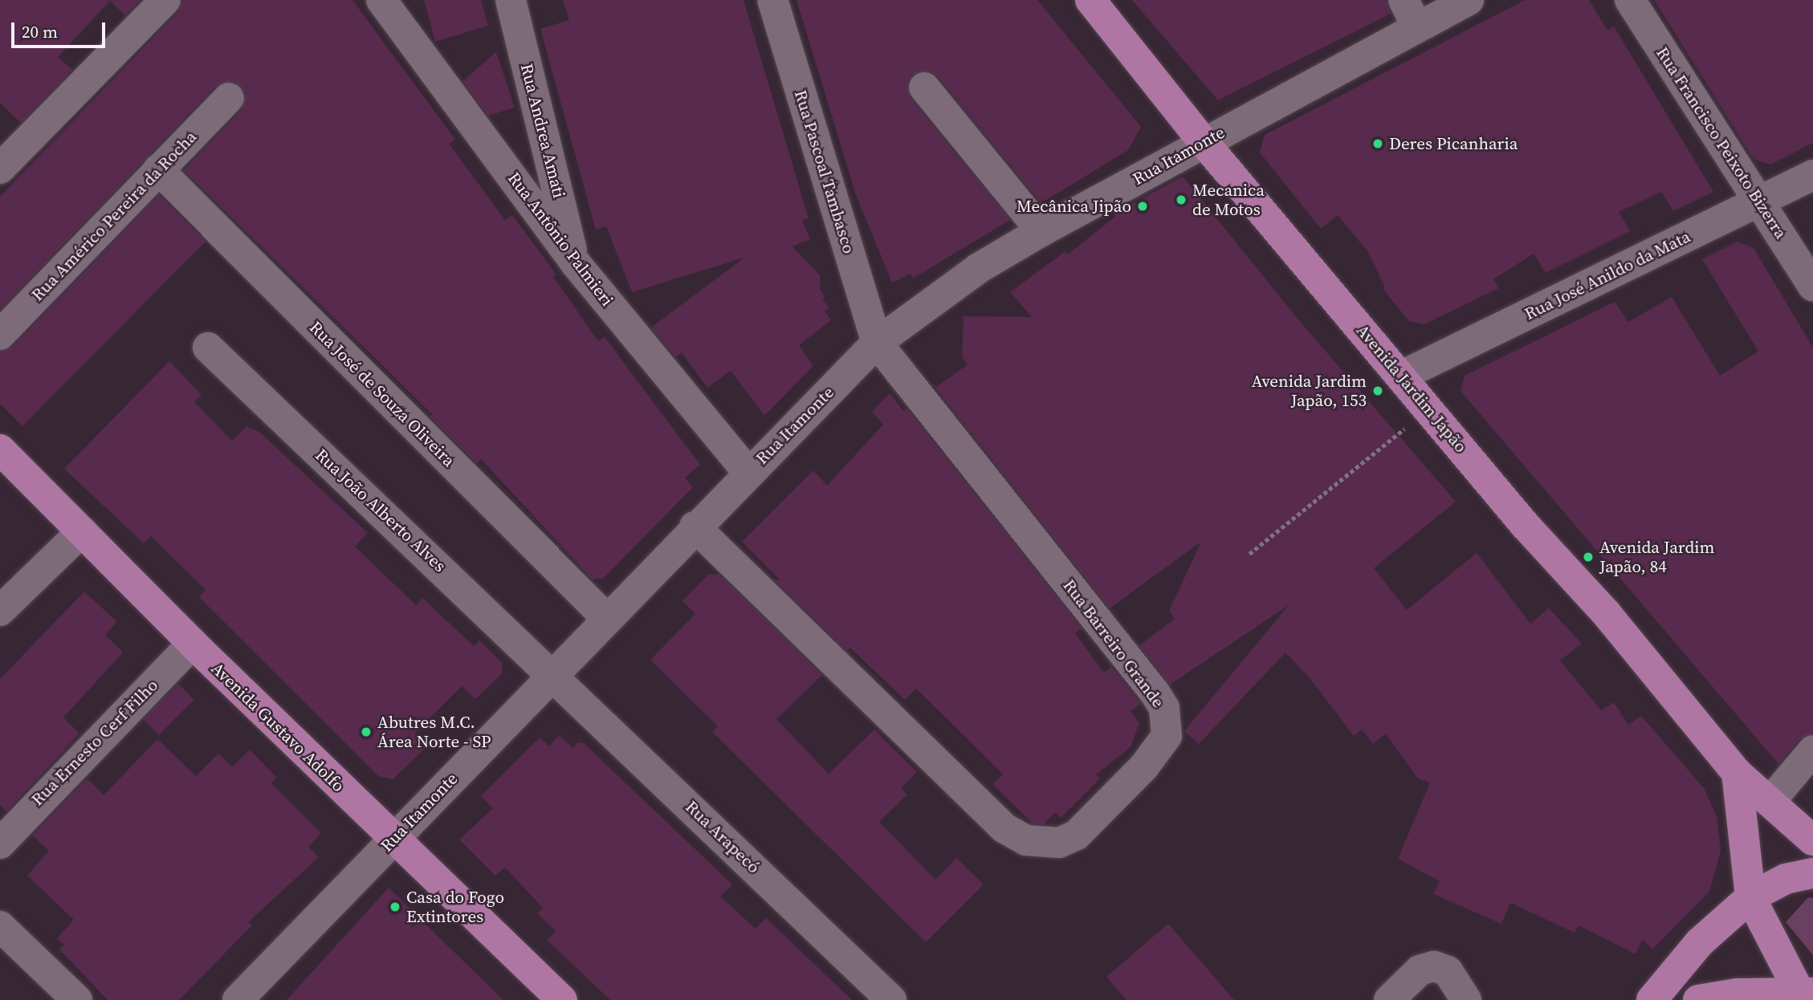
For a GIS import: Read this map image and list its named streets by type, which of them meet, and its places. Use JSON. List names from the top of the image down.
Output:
{
  "streets": {
    "main road": ["Avenida Jardim Japão", "Avenida Gustavo Adolfo"],
    "street": [
      "Rua Andrea Amati",
      "Rua Francisco Peixoto Bizerra",
      "Rua Itamonte",
      "Rua Pascoal Tambasco",
      "Rua Américo Pereira da Rocha",
      "Rua Antônio Palmieri",
      "Rua José Anildo da Mata",
      "Rua José de Souza Oliveira",
      "Rua João Alberto Alves",
      "Rua Barreiro Grande",
      "Rua Ernesto Cerf Filho",
      "Rua Arapecó"
    ]
  },
  "crossings": [
    ["Rua Andrea Amati", "Rua Antônio Palmieri"],
    ["Rua Francisco Peixoto Bizerra", "Rua José Anildo da Mata"],
    ["Rua Itamonte", "Rua Pascoal Tambasco"],
    ["Rua Itamonte", "Rua Antônio Palmieri"],
    ["Rua Itamonte", "Avenida Jardim Japão"],
    ["Rua Itamonte", "Rua José de Souza Oliveira"],
    ["Rua Itamonte", "Rua João Alberto Alves"],
    ["Rua Itamonte", "Rua Barreiro Grande"],
    ["Rua Itamonte", "Avenida Gustavo Adolfo"],
    ["Rua Itamonte", "Rua Arapecó"],
    ["Rua Pascoal Tambasco", "Rua Barreiro Grande"],
    ["Rua Américo Pereira da Rocha", "Rua José de Souza Oliveira"],
    ["Rua José Anildo da Mata", "Avenida Jardim Japão"],
    ["Rua João Alberto Alves", "Rua Arapecó"],
    ["Avenida Gustavo Adolfo", "Rua Ernesto Cerf Filho"]
  ],
  "places": [
    "Deres Picanharia",
    "Mecanica de Motos",
    "Mecânica Jipão",
    "Avenida Jardim Japão, 153",
    "Avenida Jardim Japão, 84",
    "Abutres M.C. Área Norte - SP",
    "Casa do Fogo Extintores"
  ],
  "scale_bar": "20 m"
}
